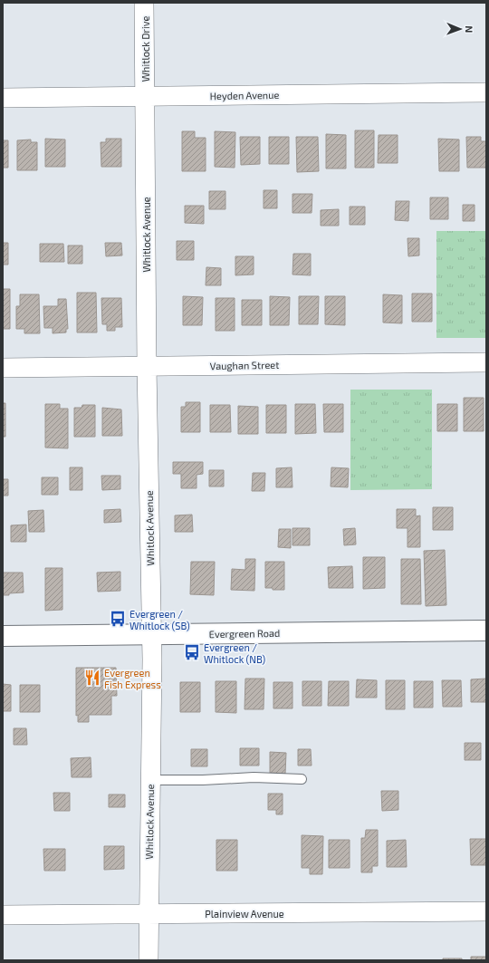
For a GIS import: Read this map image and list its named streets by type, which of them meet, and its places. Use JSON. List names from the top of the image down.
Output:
{
  "streets": {
    "street": [
      "Whitlock Drive",
      "Heyden Avenue",
      "Whitlock Avenue",
      "Vaughan Street",
      "Evergreen Road",
      "Plainview Avenue"
    ]
  },
  "crossings": [
    ["Whitlock Drive", "Heyden Avenue"],
    ["Whitlock Drive", "Whitlock Avenue"],
    ["Heyden Avenue", "Whitlock Avenue"],
    ["Whitlock Avenue", "Vaughan Street"],
    ["Whitlock Avenue", "Evergreen Road"],
    ["Whitlock Avenue", "Plainview Avenue"]
  ],
  "places": {
    "bus stop": ["Evergreen / Whitlock (SB)", "Evergreen / Whitlock (NB)"],
    "restaurant": ["Evergreen Fish Express"]
  },
  "north": "right"
}
